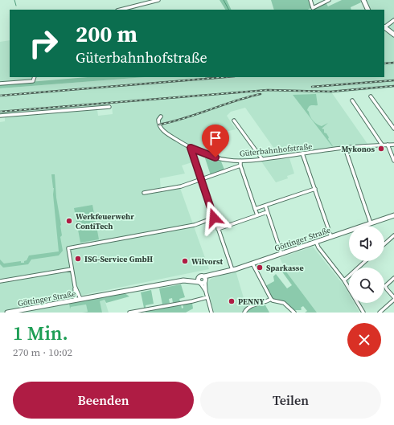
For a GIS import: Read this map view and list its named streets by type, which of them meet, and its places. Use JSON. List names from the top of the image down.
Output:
{
  "streets": {
    "main road": ["Göttinger Straße"],
    "street": ["Güterbahnhofstraße"]
  },
  "places": [
    "Mykonos",
    "Werkfeuerwehr ContiTech",
    "ISG-Service GmbH",
    "Wilvorst",
    "Sparkasse",
    "PENNY"
  ],
  "page": {
    "turn": ["200 m", "Güterbahnhofstraße"],
    "heading": ["1 Min.", "270 m · 10:02"],
    "buttons": ["Beenden", "Teilen"]
  }
}
